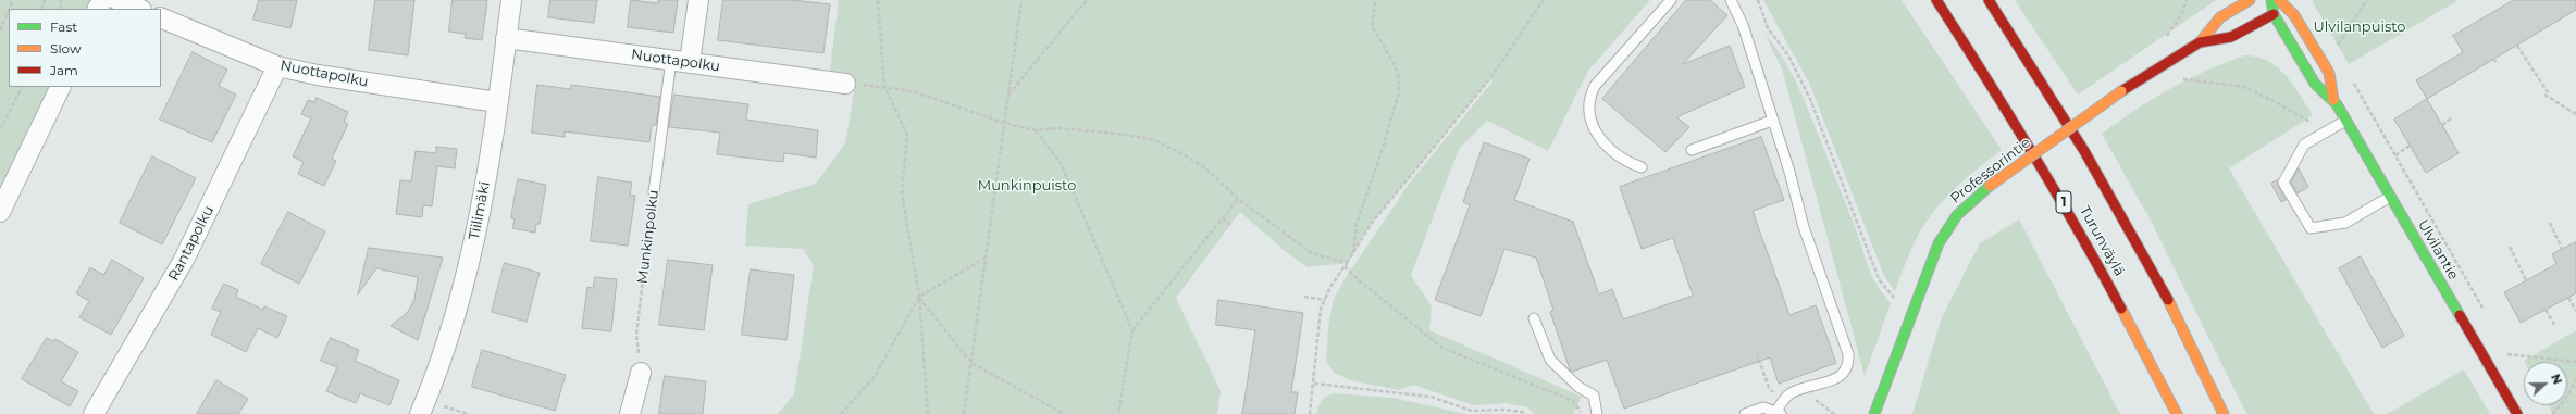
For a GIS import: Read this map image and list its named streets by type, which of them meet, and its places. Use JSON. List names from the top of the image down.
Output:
{
  "streets": {
    "main road": [
      "Professorintie",
      "1",
      "Turunväylä",
      "Ulvilantie"
    ],
    "street": ["Nuottapolku", "Tiilimäki", "Rantapolku"],
    "lane": ["Munkinpolku"]
  },
  "crossings": [
    ["Nuottapolku", "Tiilimäki"],
    ["Nuottapolku", "Munkinpolku"],
    ["Nuottapolku", "Rantapolku"],
    ["Professorintie", "Ulvilantie"]
  ],
  "parks": ["Ulvilanpuisto", "Munkinpuisto"],
  "legend": ["Fast", "Slow", "Jam"],
  "north": "right"
}
